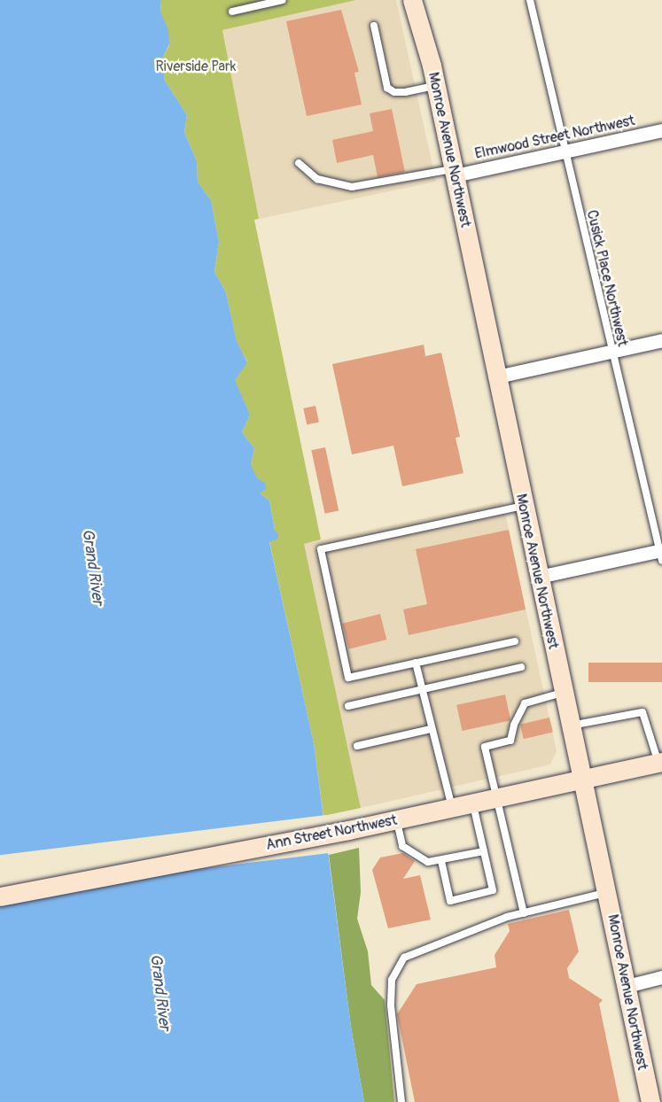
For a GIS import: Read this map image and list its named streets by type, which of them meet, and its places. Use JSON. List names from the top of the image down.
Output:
{
  "streets": {
    "main road": ["Monroe Avenue Northwest", "Ann Street Northwest"],
    "street": ["Elmwood Street Northwest"],
    "lane": ["Cusick Place Northwest"]
  },
  "crossings": [
    ["Elmwood Street Northwest", "Monroe Avenue Northwest"],
    ["Elmwood Street Northwest", "Cusick Place Northwest"],
    ["Monroe Avenue Northwest", "Ann Street Northwest"]
  ],
  "water": ["Grand River"],
  "parks": ["Riverside Park"]
}
